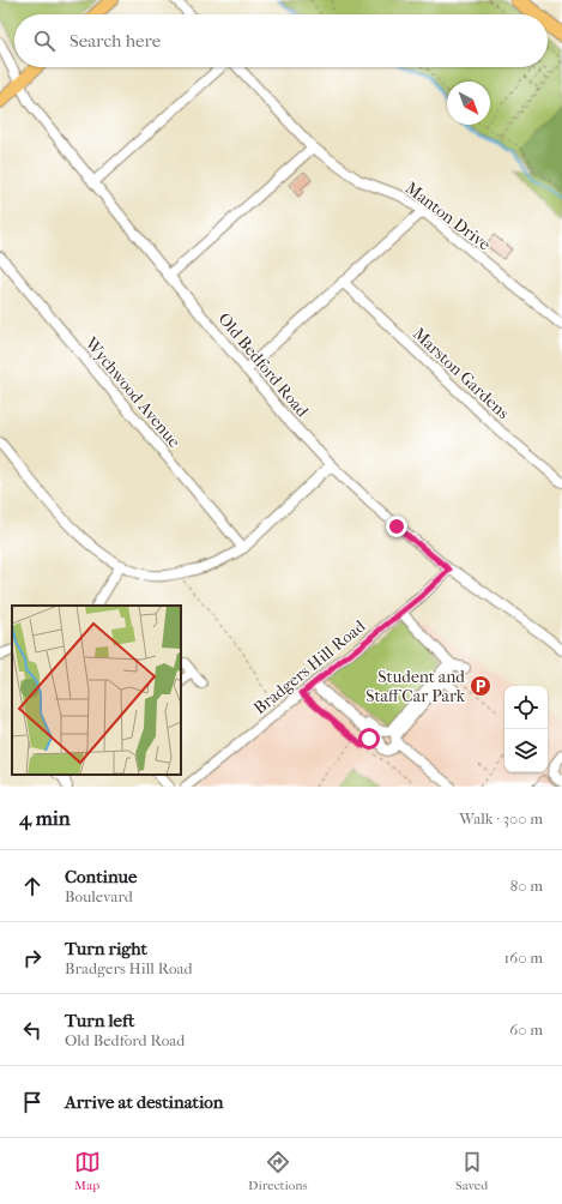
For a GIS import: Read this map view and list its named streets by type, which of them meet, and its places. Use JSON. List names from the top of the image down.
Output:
{
  "streets": {
    "street": [
      "Manton Drive",
      "Old Bedford Road",
      "Marston Gardens",
      "Wychwood Avenue",
      "Bradgers Hill Road"
    ]
  },
  "crossings": [
    ["Old Bedford Road", "Bradgers Hill Road"]
  ],
  "places": {
    "parking": ["Student and Staff Car Park"]
  },
  "north": "bottom right",
  "page": {
    "search": "Search here",
    "heading": ["4 min", "Walk · 300 m"],
    "list": [
      ["Continue", "Boulevard", "80 m"],
      ["Turn right", "Bradgers Hill Road", "160 m"],
      ["Turn left", "Old Bedford Road", "60 m"],
      "Arrive at destination"
    ],
    "nav": ["Map", "Directions", "Saved"]
  }
}
